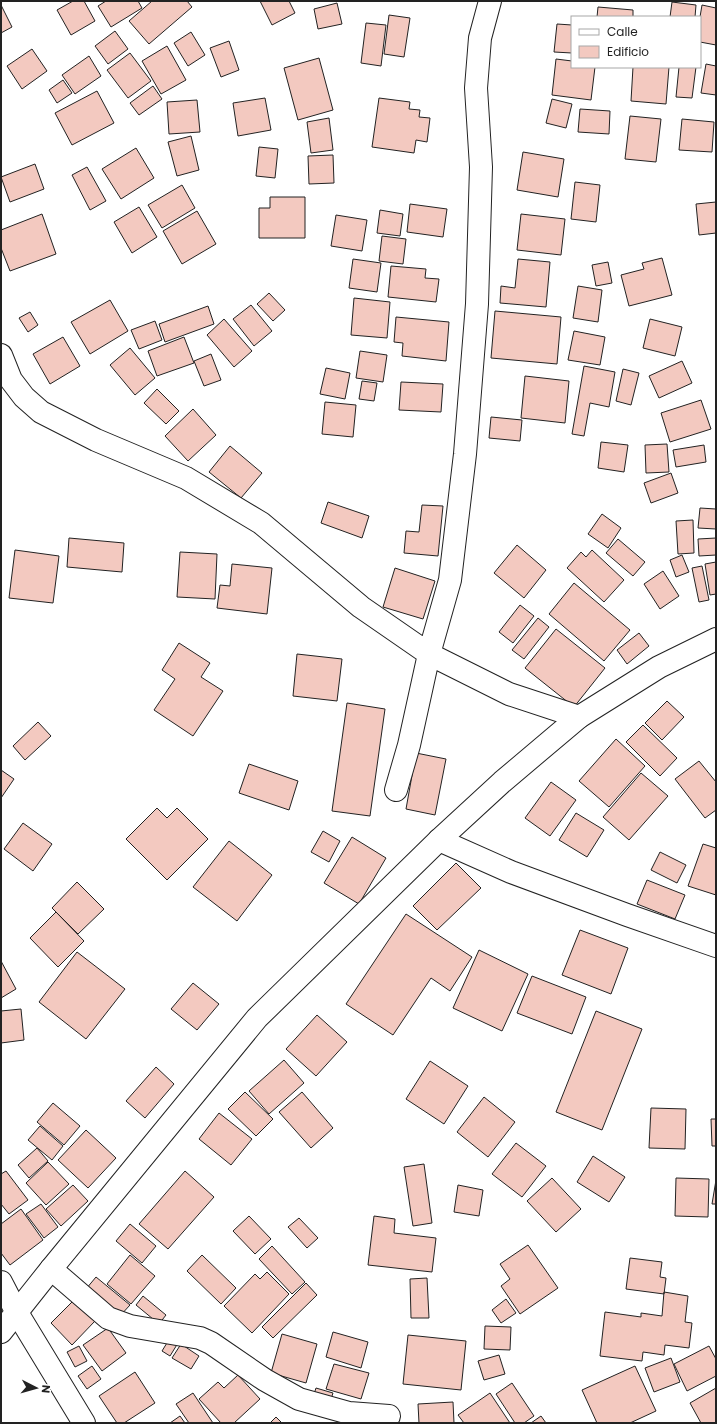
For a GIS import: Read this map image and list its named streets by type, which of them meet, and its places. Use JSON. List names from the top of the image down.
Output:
{
  "legend": ["Calle", "Edificio"],
  "north": "right"
}
